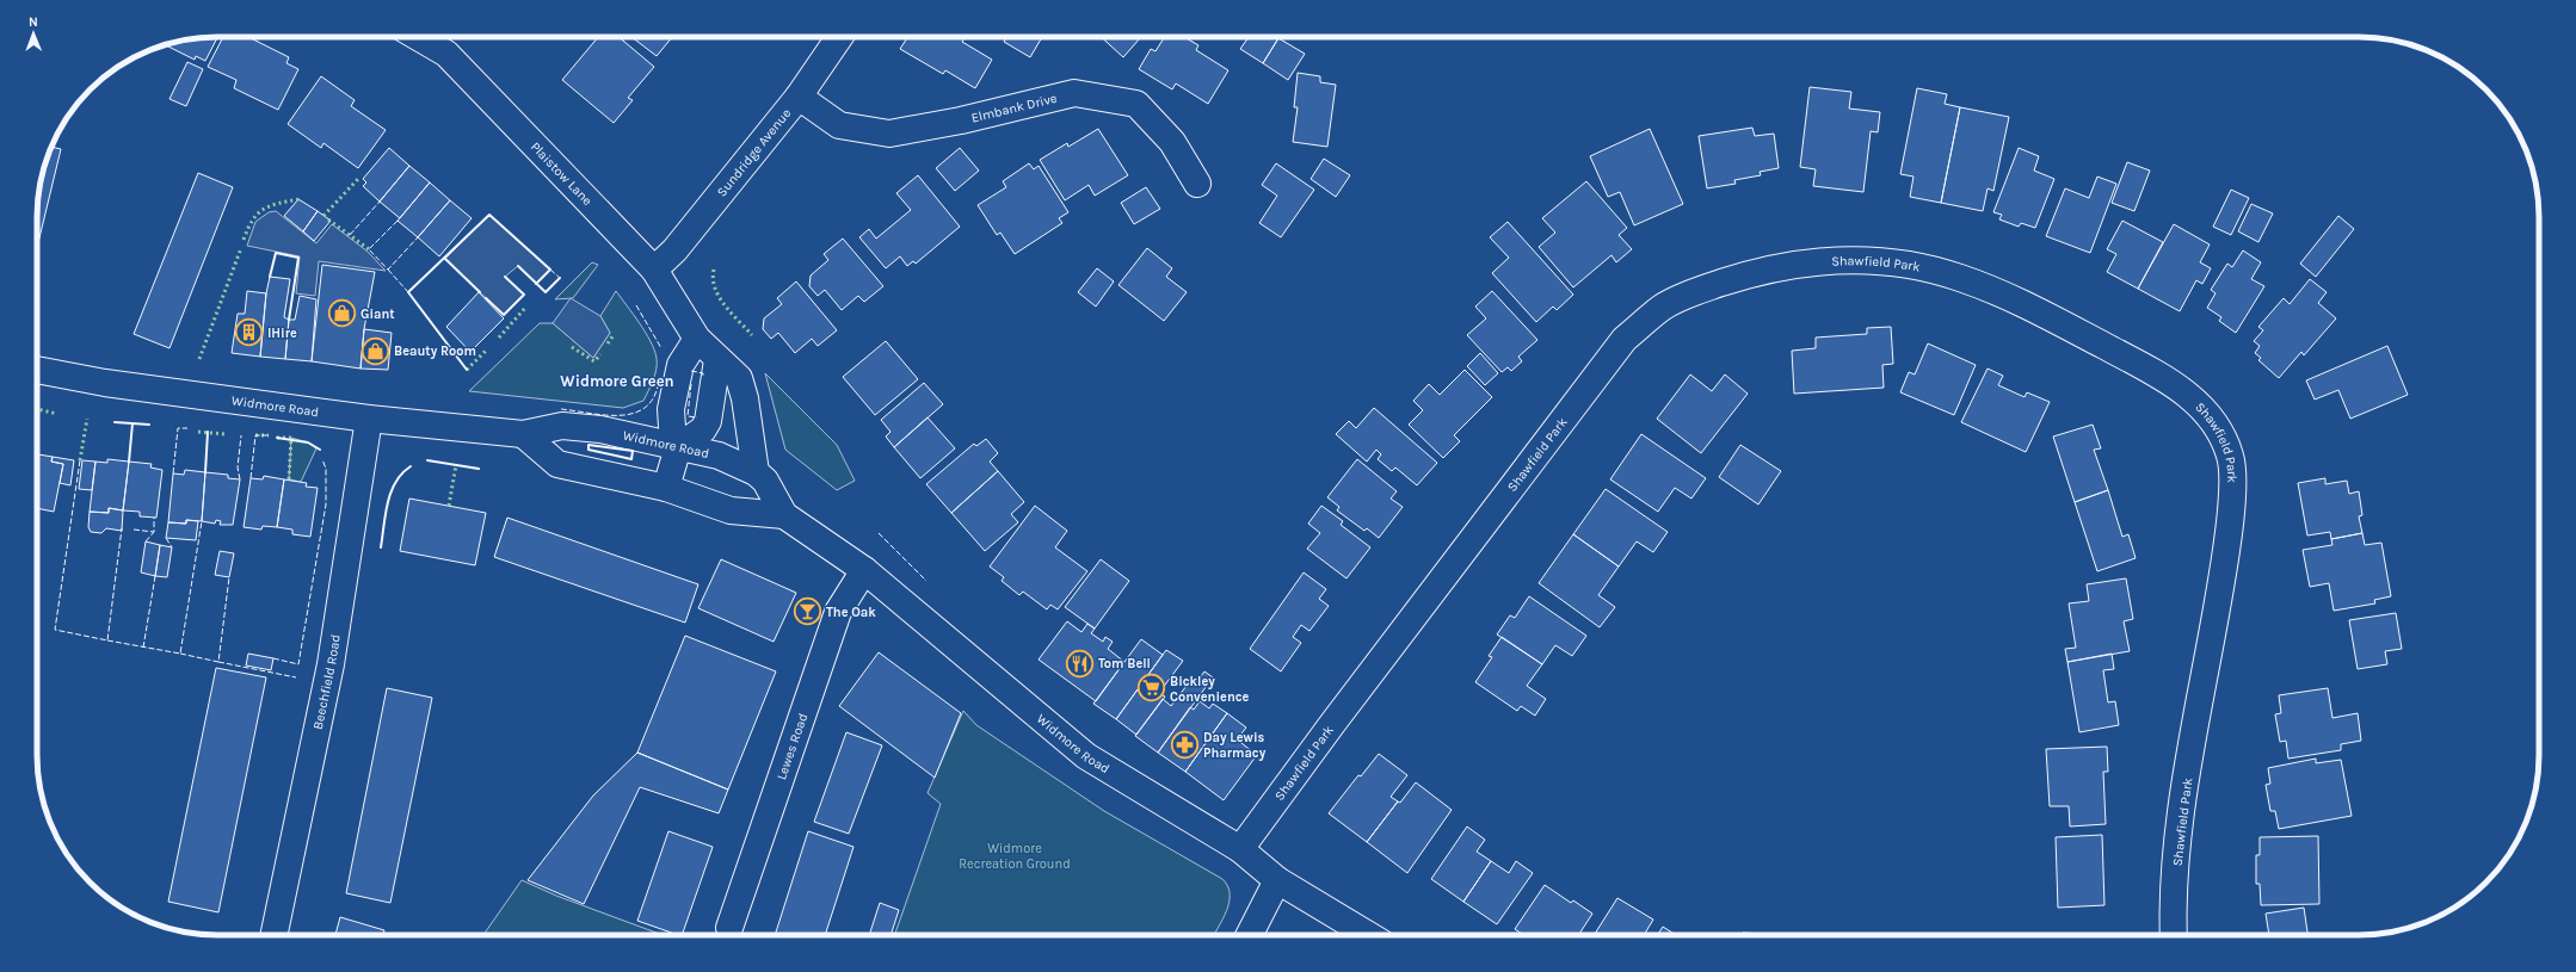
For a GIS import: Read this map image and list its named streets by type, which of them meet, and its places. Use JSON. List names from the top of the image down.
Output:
{
  "streets": {
    "street": [
      "Elmbank Drive",
      "Sundridge Avenue",
      "Plaistow Lane",
      "Shawfield Park",
      "Widmore Road",
      "Beechfield Road",
      "Lewes Road"
    ]
  },
  "crossings": [
    ["Elmbank Drive", "Sundridge Avenue"],
    ["Sundridge Avenue", "Plaistow Lane"],
    ["Plaistow Lane", "Widmore Road"],
    ["Shawfield Park", "Widmore Road"],
    ["Widmore Road", "Beechfield Road"],
    ["Widmore Road", "Lewes Road"]
  ],
  "districts": ["Widmore Green"],
  "parks": ["Widmore Recreation Ground"],
  "places": {
    "shop": ["Giant", "Beauty Room"],
    "building": ["IHire"],
    "bar": ["The Oak"],
    "restaurant": ["Tom Bell"],
    "supermarket": ["Bickley Convenience"],
    "pharmacy": ["Day Lewis Pharmacy"]
  },
  "north": "top"
}
